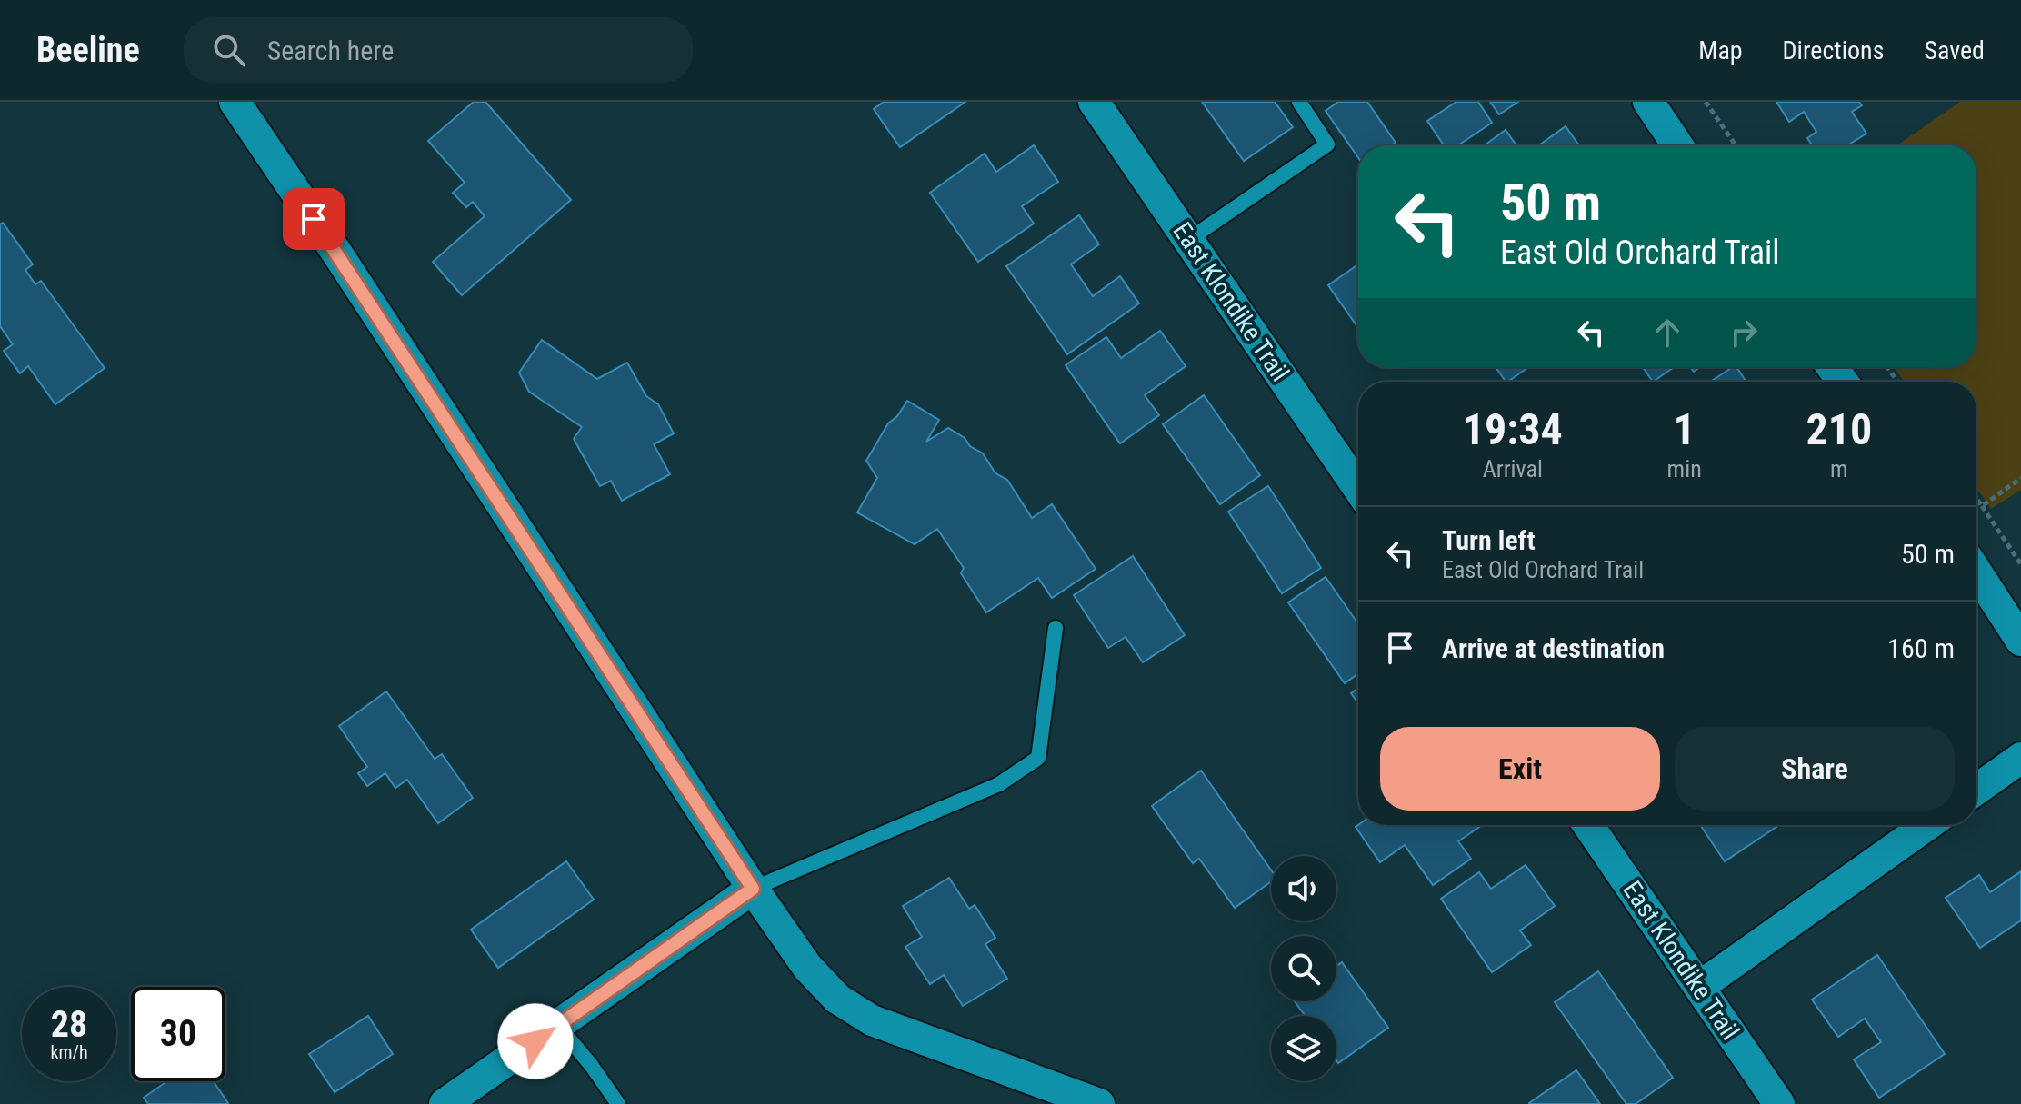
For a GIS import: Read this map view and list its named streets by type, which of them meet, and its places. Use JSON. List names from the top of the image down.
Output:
{
  "streets": {
    "street": ["East Klondike Trail"]
  },
  "page": {
    "header": "Beeline",
    "search": "Search here",
    "nav": ["Map", "Directions", "Saved"],
    "turn": ["50 m", "East Old Orchard Trail"],
    "eta": [
      "19:34",
      "Arrival",
      "1",
      "min",
      "210",
      "m"
    ],
    "list": [
      {
        "name": "Turn left",
        "note": "East Old Orchard Trail",
        "value": "50 m"
      },
      {
        "name": "Arrive at destination",
        "value": "160 m"
      }
    ],
    "buttons": ["Exit", "Share"],
    "speed": "28 km/h",
    "limit": "30"
  }
}
